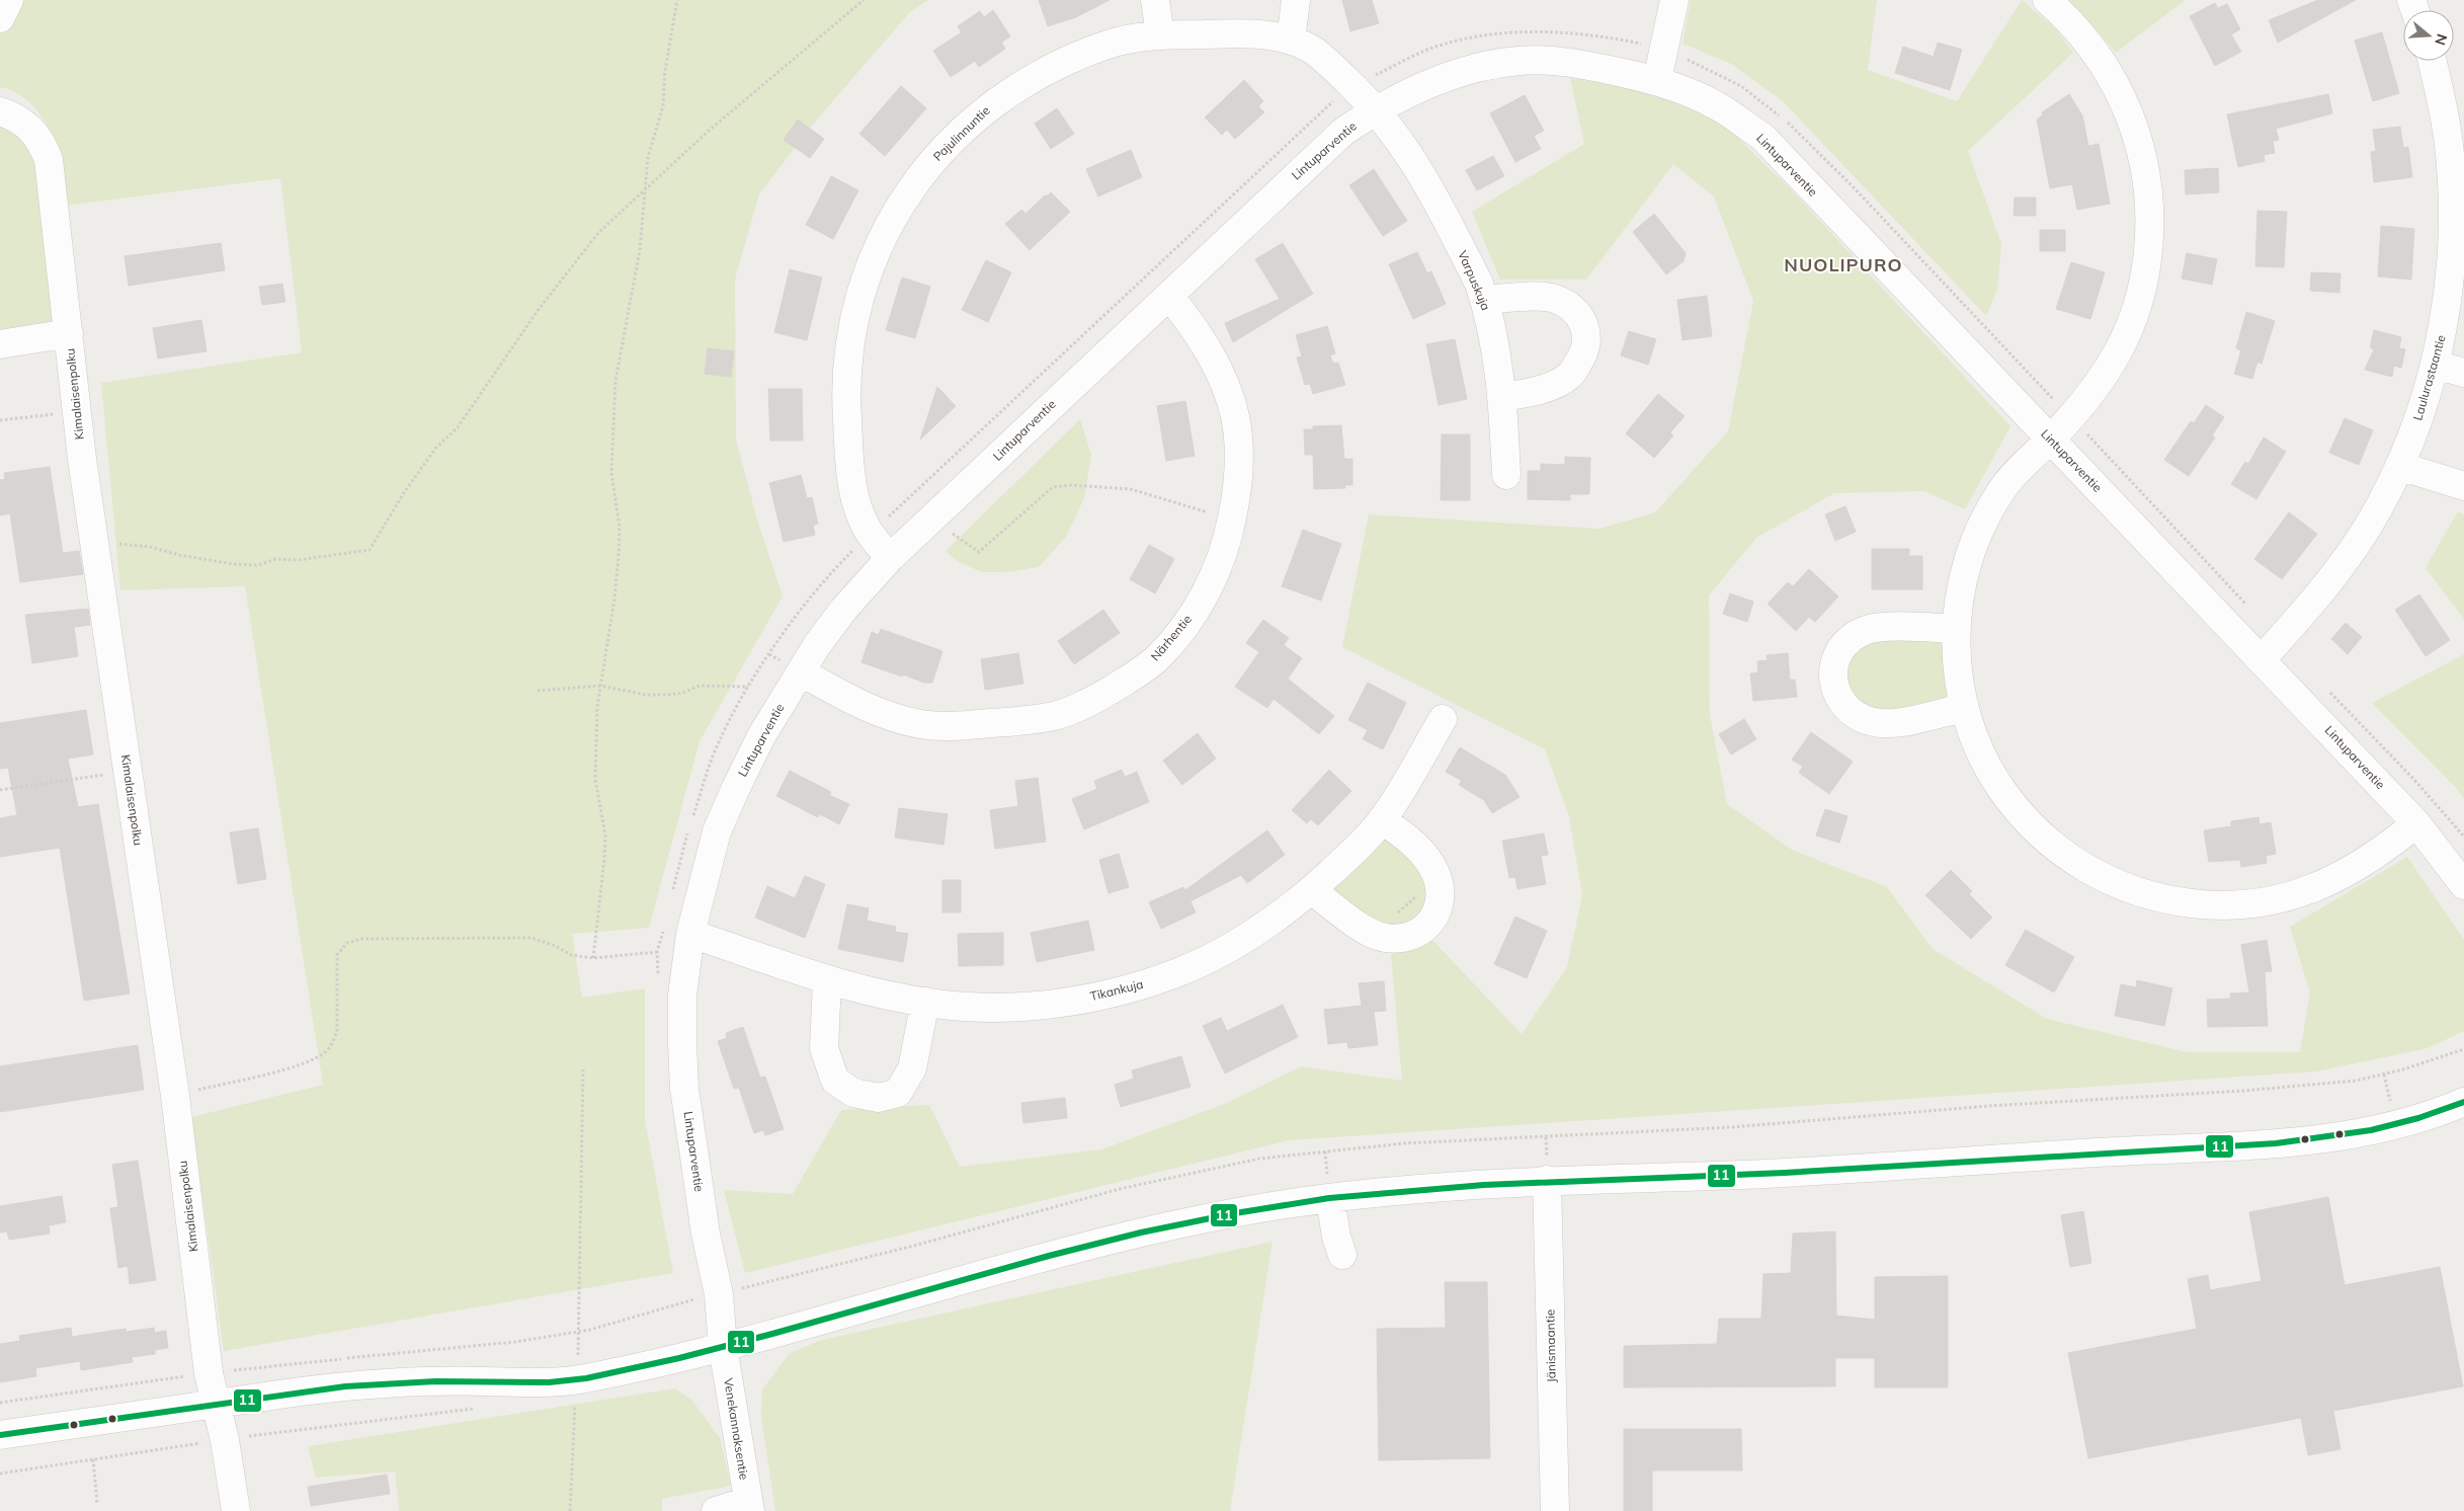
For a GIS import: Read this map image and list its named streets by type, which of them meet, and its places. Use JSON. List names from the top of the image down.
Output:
{
  "streets": {
    "street": [
      "Pajulinnuntie",
      "Lintuparventie",
      "Varpuskuja",
      "Laulurastaantie",
      "Kimalaisenpolku",
      "Närhentie",
      "Tikankuja",
      "Jänismaantie",
      "Venekannaksentie"
    ]
  },
  "crossings": [
    ["Pajulinnuntie", "Lintuparventie"],
    ["Pajulinnuntie", "Varpuskuja"],
    ["Lintuparventie", "Varpuskuja"],
    ["Lintuparventie", "Laulurastaantie"],
    ["Lintuparventie", "Närhentie"],
    ["Lintuparventie", "Tikankuja"],
    ["Lintuparventie", "Venekannaksentie"]
  ],
  "districts": ["NUOLIPURO"],
  "lines": ["transit line 11"],
  "north": "right"
}
